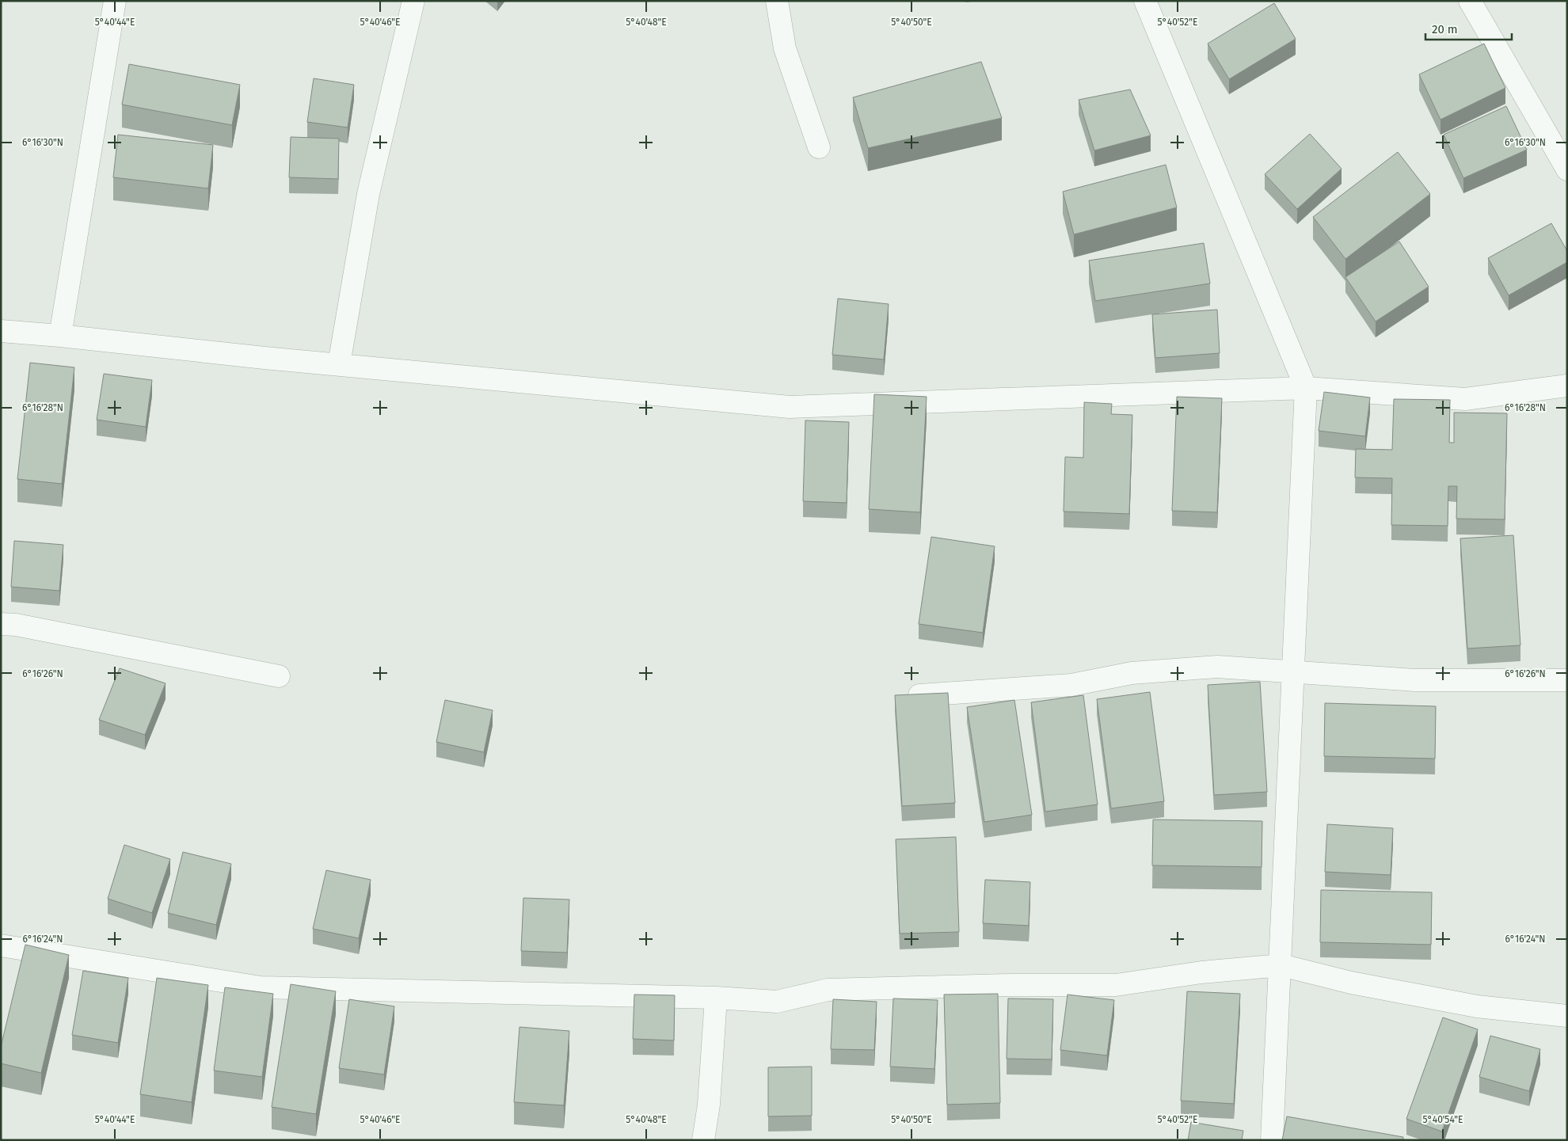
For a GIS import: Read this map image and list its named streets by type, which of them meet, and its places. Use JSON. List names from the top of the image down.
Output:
{
  "scale_bar": "20 m",
  "coordinates": [
    "5°40'44\"E",
    "5°40'46\"E",
    "5°40'48\"E",
    "5°40'50\"E",
    "5°40'52\"E",
    "6°16'30\"N",
    "6°16'28\"N",
    "6°16'26\"N",
    "6°16'24\"N",
    "5°40'54\"E"
  ]
}
